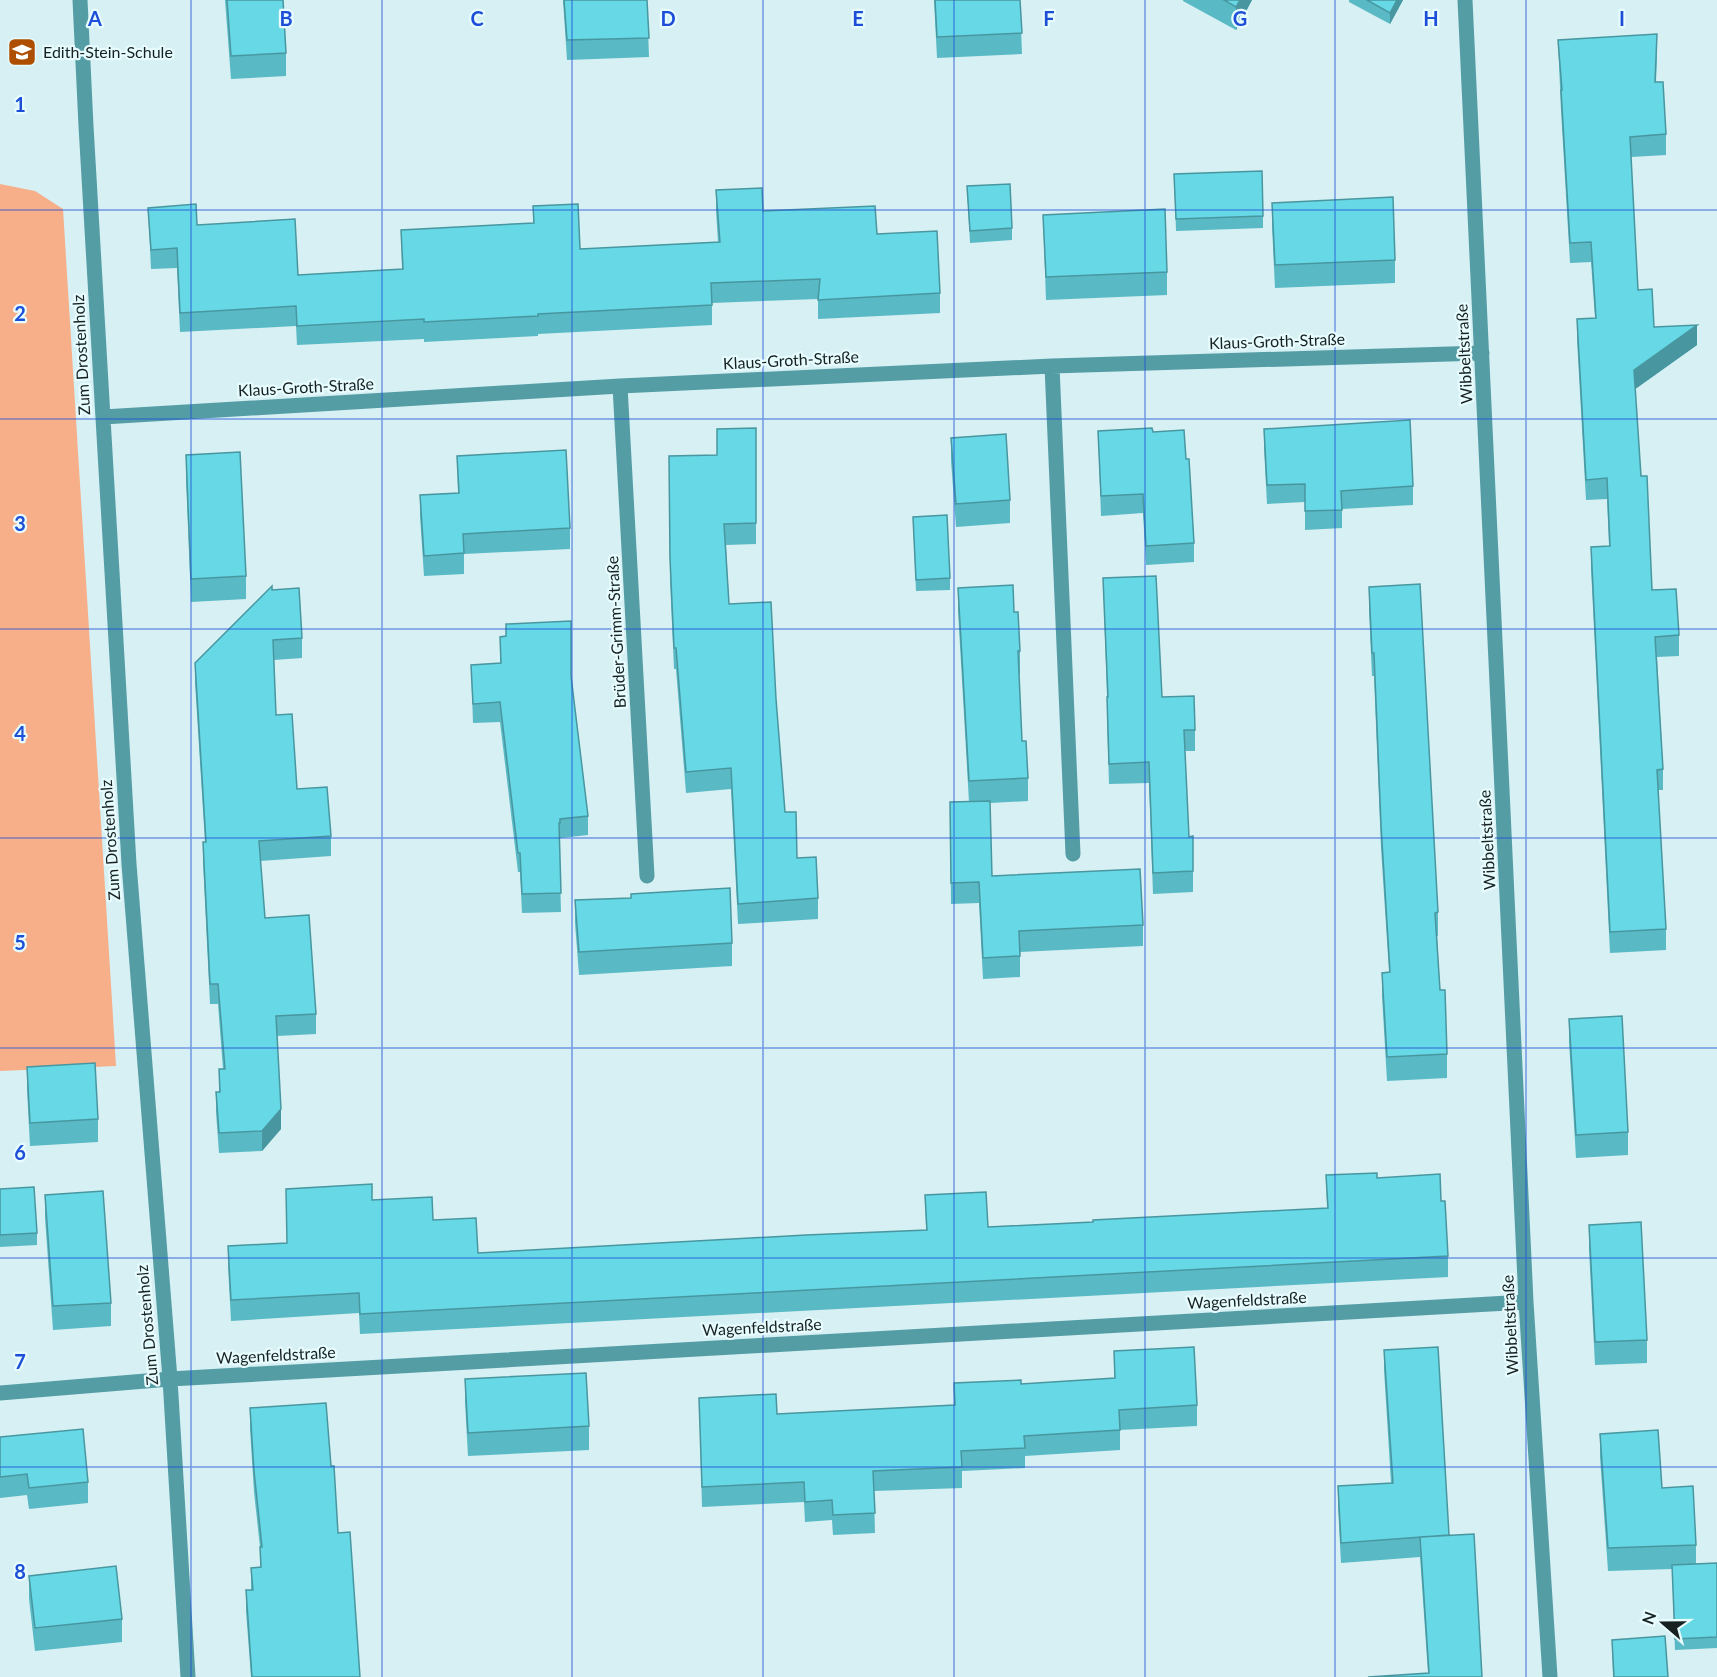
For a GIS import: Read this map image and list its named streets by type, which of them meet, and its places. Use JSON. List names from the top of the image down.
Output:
{
  "streets": {
    "street": [
      "Klaus-Groth-Straße",
      "Wibbeltstraße",
      "Zum Drostenholz",
      "Brüder-Grimm-Straße",
      "Wagenfeldstraße"
    ]
  },
  "crossings": [
    ["Klaus-Groth-Straße", "Wibbeltstraße"],
    ["Klaus-Groth-Straße", "Zum Drostenholz"],
    ["Klaus-Groth-Straße", "Brüder-Grimm-Straße"],
    ["Wibbeltstraße", "Wagenfeldstraße"],
    ["Zum Drostenholz", "Wagenfeldstraße"]
  ],
  "places": {
    "school or university": ["Edith-Stein-Schule"]
  },
  "north": "left",
  "grid": {
    "columns": [
      "A",
      "B",
      "C",
      "D",
      "E",
      "F",
      "G",
      "H",
      "I"
    ],
    "rows": [
      "1",
      "2",
      "3",
      "4",
      "5",
      "6",
      "7",
      "8"
    ]
  }
}
